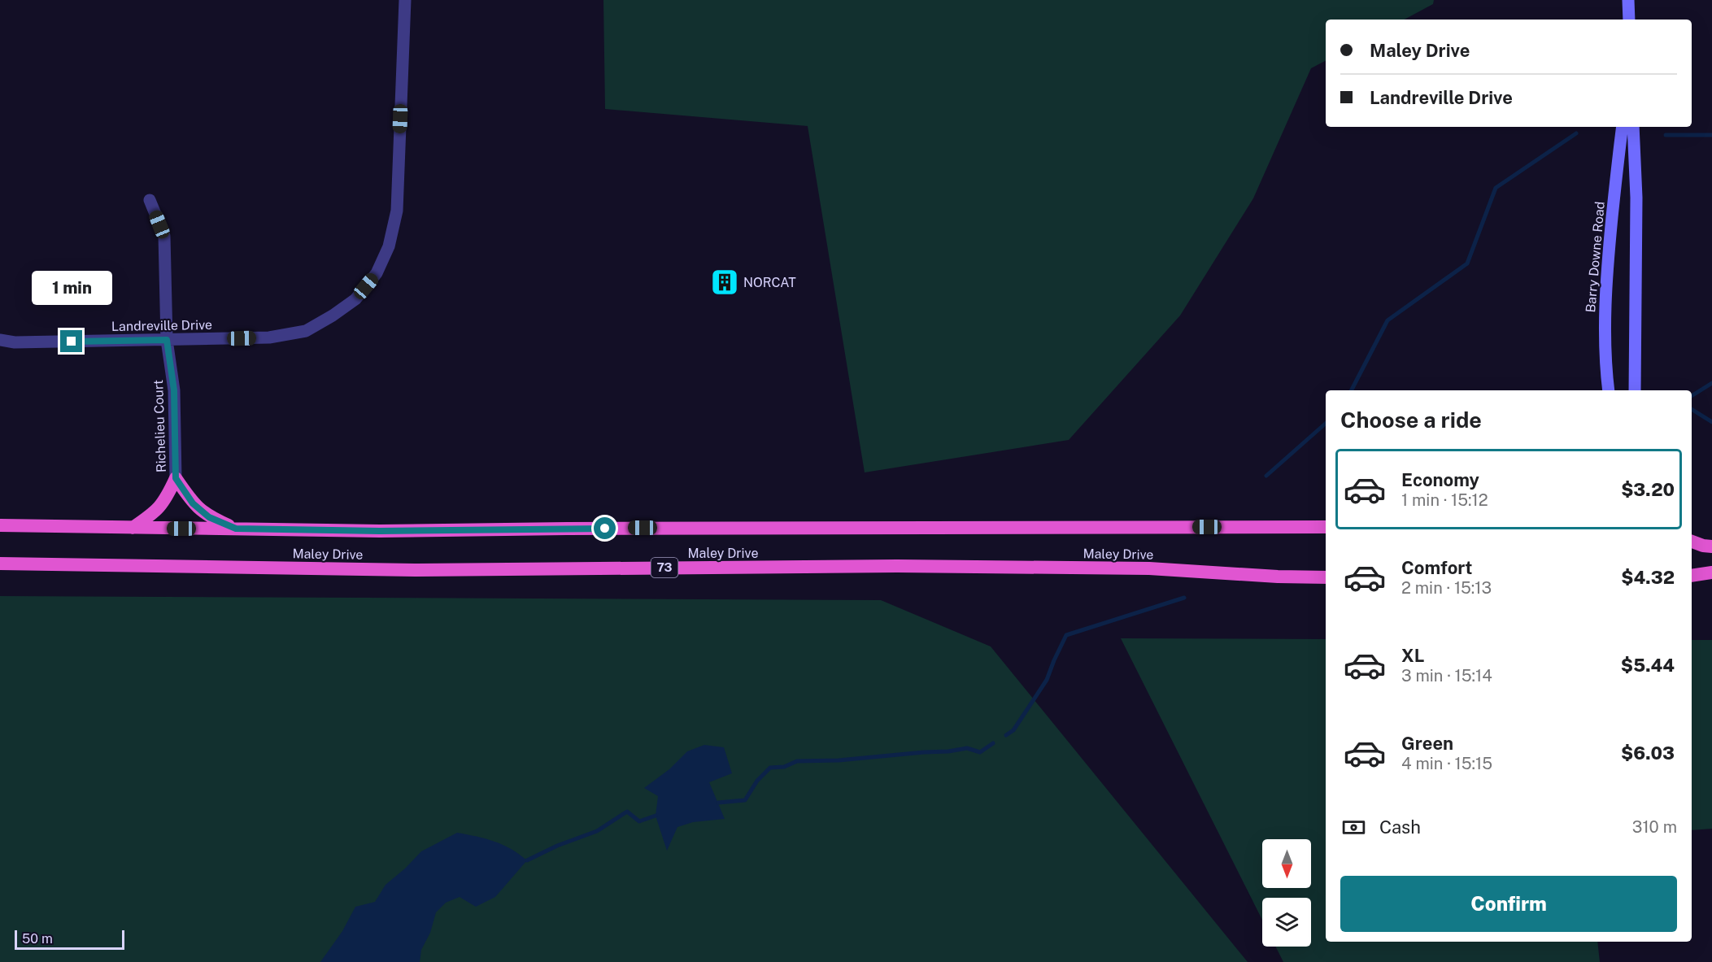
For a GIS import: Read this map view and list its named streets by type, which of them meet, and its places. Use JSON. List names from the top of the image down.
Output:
{
  "streets": {
    "highway": ["Maley Drive", "73"],
    "main road": ["Barry Downe Road"],
    "street": ["Landreville Drive", "Richelieu Court"]
  },
  "crossings": [
    ["Landreville Drive", "Richelieu Court"]
  ],
  "places": {
    "building": ["NORCAT"]
  },
  "scale_bar": "50 m",
  "north": "bottom",
  "page": {
    "banner": ["Maley Drive", "Landreville Drive"],
    "bubble": "1 min",
    "heading": "Choose a ride",
    "list": [
      {
        "name": "Economy",
        "note": "1 min · 15:12",
        "value": "$3.20"
      },
      {
        "name": "Comfort",
        "note": "2 min · 15:13",
        "value": "$4.32"
      },
      {
        "name": "XL",
        "note": "3 min · 15:14",
        "value": "$5.44"
      },
      {
        "name": "Green",
        "note": "4 min · 15:15",
        "value": "$6.03"
      }
    ],
    "pay": ["Cash", "310 m"],
    "buttons": "Confirm",
    "scale": "50 m"
  }
}
